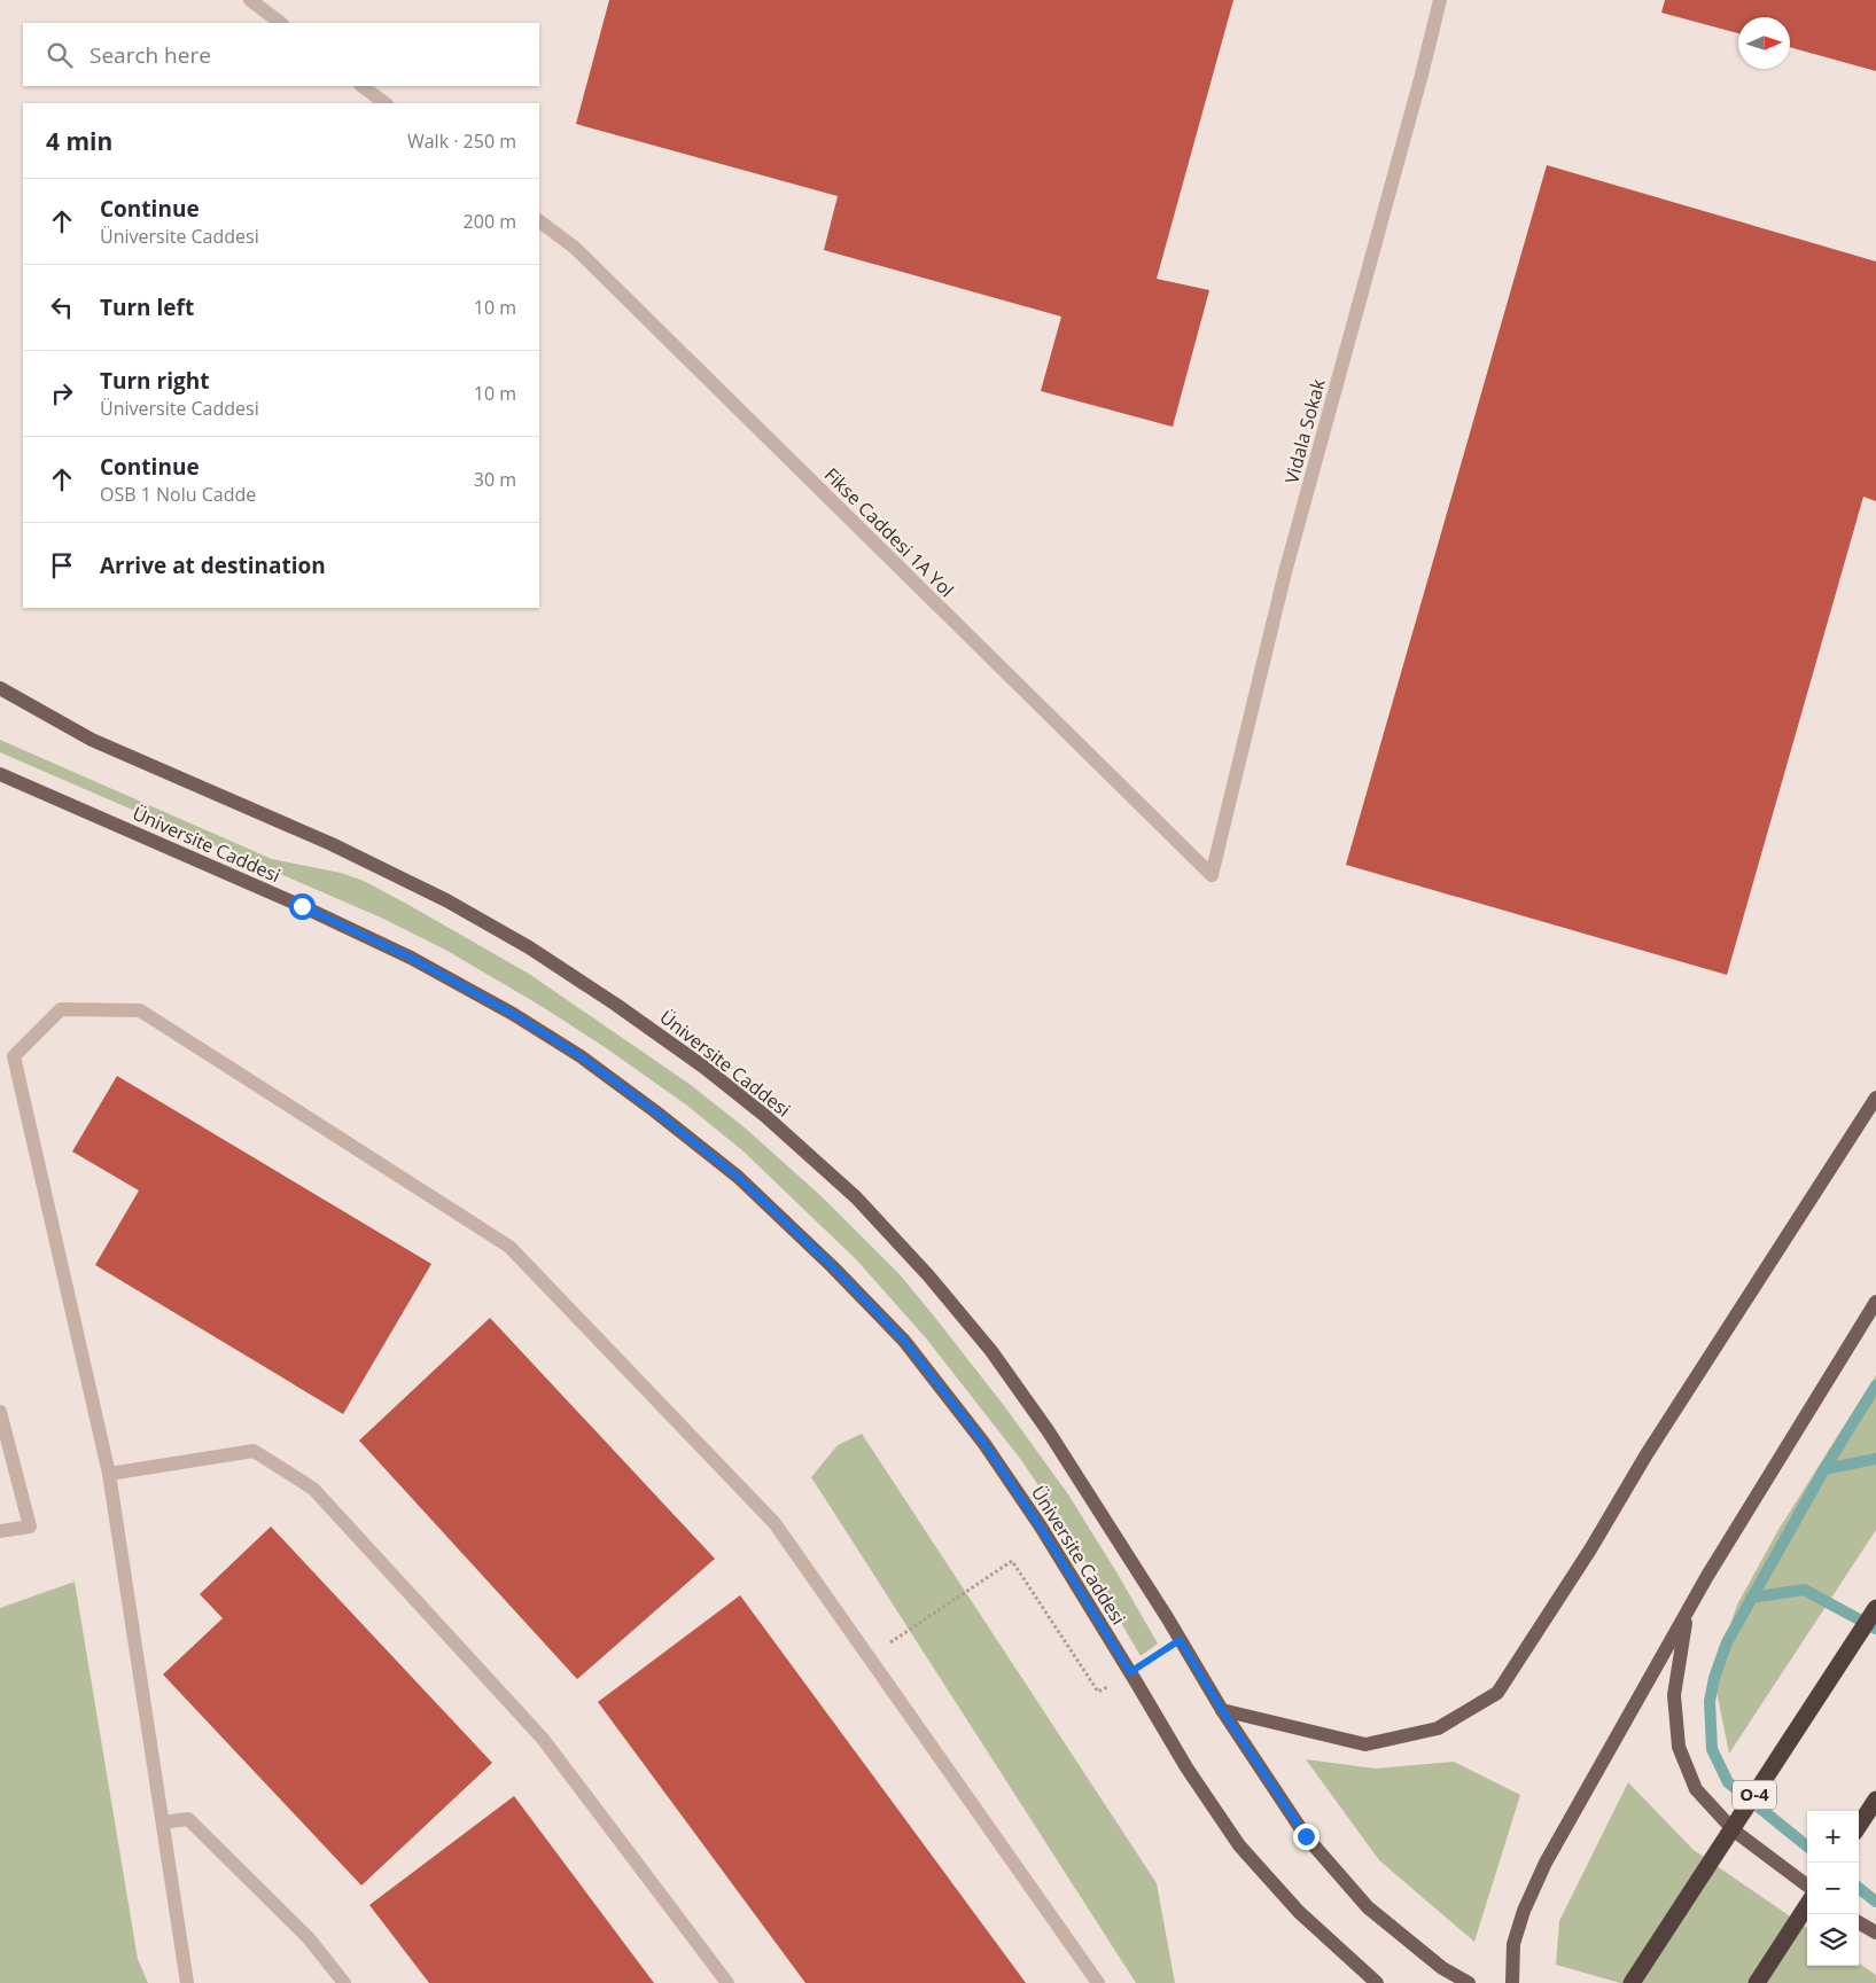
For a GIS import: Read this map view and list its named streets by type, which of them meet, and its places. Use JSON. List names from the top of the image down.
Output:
{
  "streets": {
    "highway": ["O-4"],
    "main road": ["Üniversite Caddesi"],
    "street": ["Vidala Sokak", "Fikse Caddesi 1A Yol"]
  },
  "crossings": [
    ["Vidala Sokak", "Fikse Caddesi 1A Yol"]
  ],
  "north": "right",
  "page": {
    "search": "Search here",
    "heading": ["4 min", "Walk · 250 m"],
    "list": [
      ["Continue", "Üniversite Caddesi", "200 m"],
      ["Turn left", "10 m"],
      ["Turn right", "Üniversite Caddesi", "10 m"],
      ["Continue", "OSB 1 Nolu Cadde", "30 m"],
      "Arrive at destination"
    ],
    "map_buttons": ["+", "−"]
  }
}
